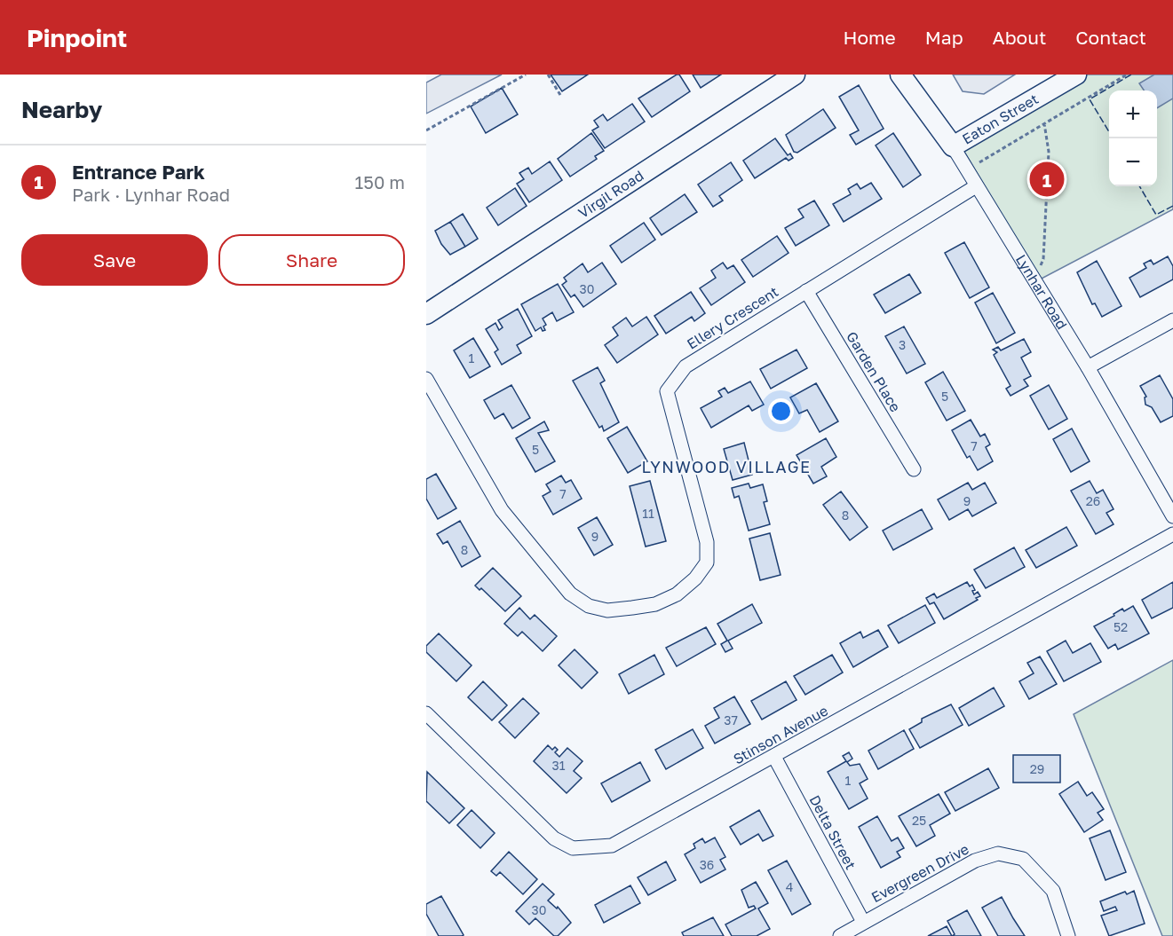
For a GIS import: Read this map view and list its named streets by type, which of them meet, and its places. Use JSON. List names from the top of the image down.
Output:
{
  "streets": {
    "street": [
      "Eaton Street",
      "Virgil Road",
      "Lynhar Road",
      "Ellery Crescent",
      "Garden Place",
      "Stinson Avenue",
      "Delta Street",
      "Evergreen Drive"
    ]
  },
  "crossings": [
    ["Eaton Street", "Lynhar Road"],
    ["Lynhar Road", "Ellery Crescent"],
    ["Ellery Crescent", "Garden Place"],
    ["Stinson Avenue", "Delta Street"],
    ["Delta Street", "Evergreen Drive"]
  ],
  "districts": ["LYNWOOD VILLAGE"],
  "house_numbers": [
    "30",
    "3",
    "1",
    "5",
    "7",
    "5",
    "7",
    "9",
    "26",
    "11",
    "8",
    "9",
    "8",
    "52",
    "37",
    "31",
    "29",
    "1",
    "25",
    "36",
    "4",
    "30"
  ],
  "page": {
    "header": "Pinpoint",
    "nav": [
      "Home",
      "Map",
      "About",
      "Contact"
    ],
    "heading": "Nearby",
    "map_buttons": ["+", "−"],
    "list": [
      {
        "mark": "1",
        "name": "Entrance Park",
        "note": "Park · Lynhar Road",
        "value": "150 m"
      }
    ],
    "pins": "1",
    "buttons": ["Save", "Share"]
  }
}
